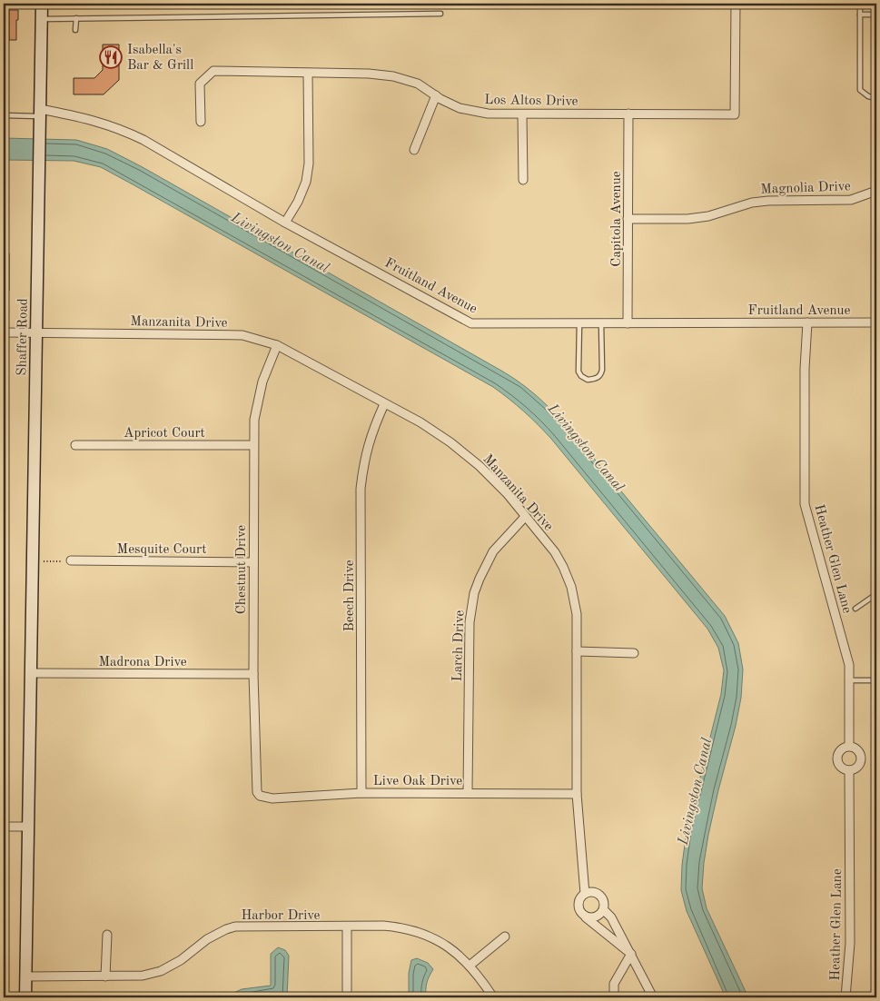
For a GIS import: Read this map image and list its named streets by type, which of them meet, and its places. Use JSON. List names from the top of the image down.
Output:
{
  "streets": {
    "main road": ["Shaffer Road"],
    "street": [
      "Los Altos Drive",
      "Magnolia Drive",
      "Capitola Avenue",
      "Fruitland Avenue",
      "Manzanita Drive",
      "Apricot Court",
      "Mesquite Court",
      "Heather Glen Lane",
      "Chestnut Drive",
      "Beech Drive",
      "Larch Drive",
      "Madrona Drive",
      "Live Oak Drive",
      "Harbor Drive"
    ]
  },
  "crossings": [
    ["Los Altos Drive", "Capitola Avenue"],
    ["Magnolia Drive", "Capitola Avenue"],
    ["Capitola Avenue", "Fruitland Avenue"],
    ["Fruitland Avenue", "Shaffer Road"],
    ["Fruitland Avenue", "Heather Glen Lane"],
    ["Manzanita Drive", "Shaffer Road"],
    ["Manzanita Drive", "Chestnut Drive"],
    ["Manzanita Drive", "Beech Drive"],
    ["Manzanita Drive", "Larch Drive"],
    ["Manzanita Drive", "Live Oak Drive"],
    ["Shaffer Road", "Madrona Drive"],
    ["Shaffer Road", "Harbor Drive"],
    ["Apricot Court", "Chestnut Drive"],
    ["Mesquite Court", "Chestnut Drive"],
    ["Chestnut Drive", "Madrona Drive"],
    ["Chestnut Drive", "Live Oak Drive"],
    ["Beech Drive", "Live Oak Drive"],
    ["Larch Drive", "Live Oak Drive"]
  ],
  "water": ["Livingston Canal"],
  "places": {
    "restaurant": ["Isabella's Bar & Grill"]
  }
}
